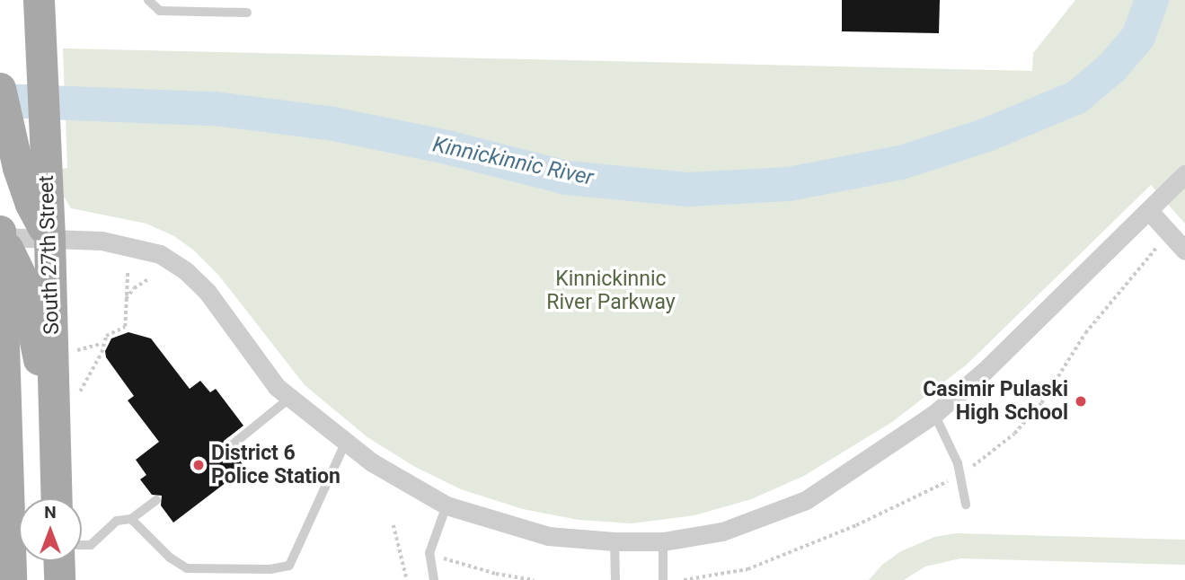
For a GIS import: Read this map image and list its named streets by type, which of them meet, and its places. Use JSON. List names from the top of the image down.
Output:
{
  "streets": {
    "main road": ["South 27th Street"]
  },
  "water": ["Kinnickinnic River"],
  "parks": ["Kinnickinnic River Parkway"],
  "places": ["Casimir Pulaski High School", "District 6 Police Station"],
  "north": "top"
}
